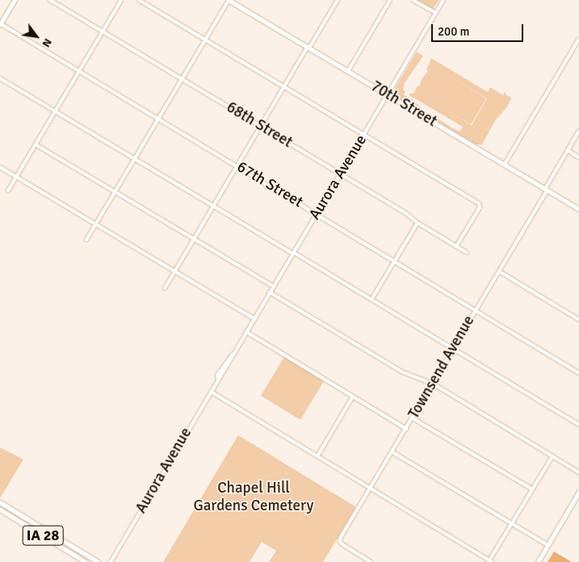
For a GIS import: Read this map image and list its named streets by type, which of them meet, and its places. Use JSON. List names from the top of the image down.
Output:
{
  "streets": {
    "main road": ["70th Street", "IA 28"],
    "street": [
      "68th Street",
      "Aurora Avenue",
      "67th Street",
      "Townsend Avenue"
    ]
  },
  "crossings": [
    ["70th Street", "Aurora Avenue"],
    ["70th Street", "Townsend Avenue"],
    ["68th Street", "Aurora Avenue"],
    ["Aurora Avenue", "67th Street"],
    ["67th Street", "Townsend Avenue"]
  ],
  "parks": ["Chapel Hill Gardens Cemetery"],
  "scale_bar": "200 m",
  "north": "bottom right"
}
